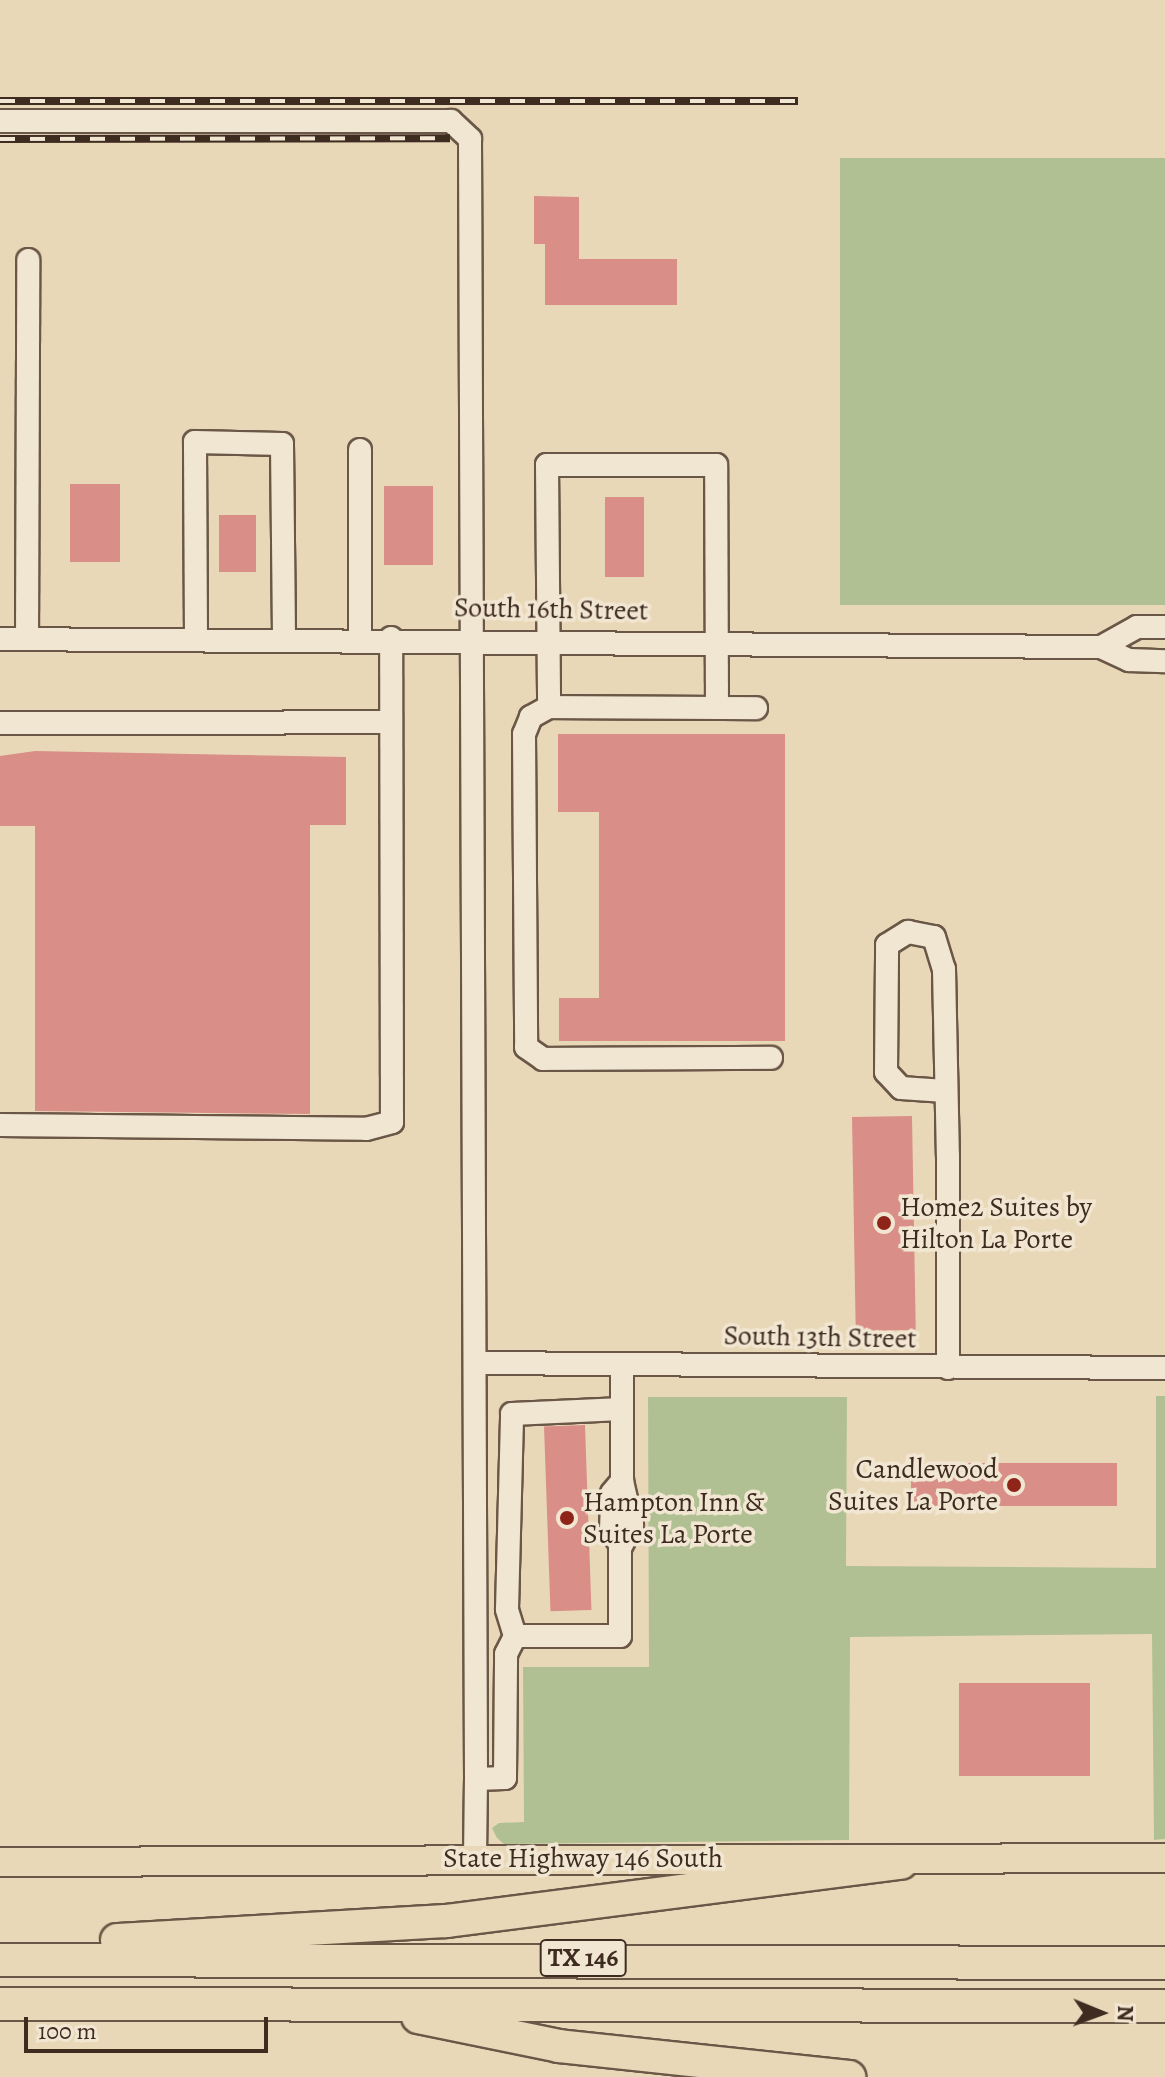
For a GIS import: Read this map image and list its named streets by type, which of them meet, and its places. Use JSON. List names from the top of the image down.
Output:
{
  "streets": {
    "highway": ["TX 146"],
    "main road": ["State Highway 146 South"],
    "street": ["South 16th Street", "South 13th Street"]
  },
  "places": ["Home2 Suites by Hilton La Porte", "Candlewood Suites La Porte", "Hampton Inn & Suites La Porte"],
  "scale_bar": "100 m",
  "north": "right"
}
